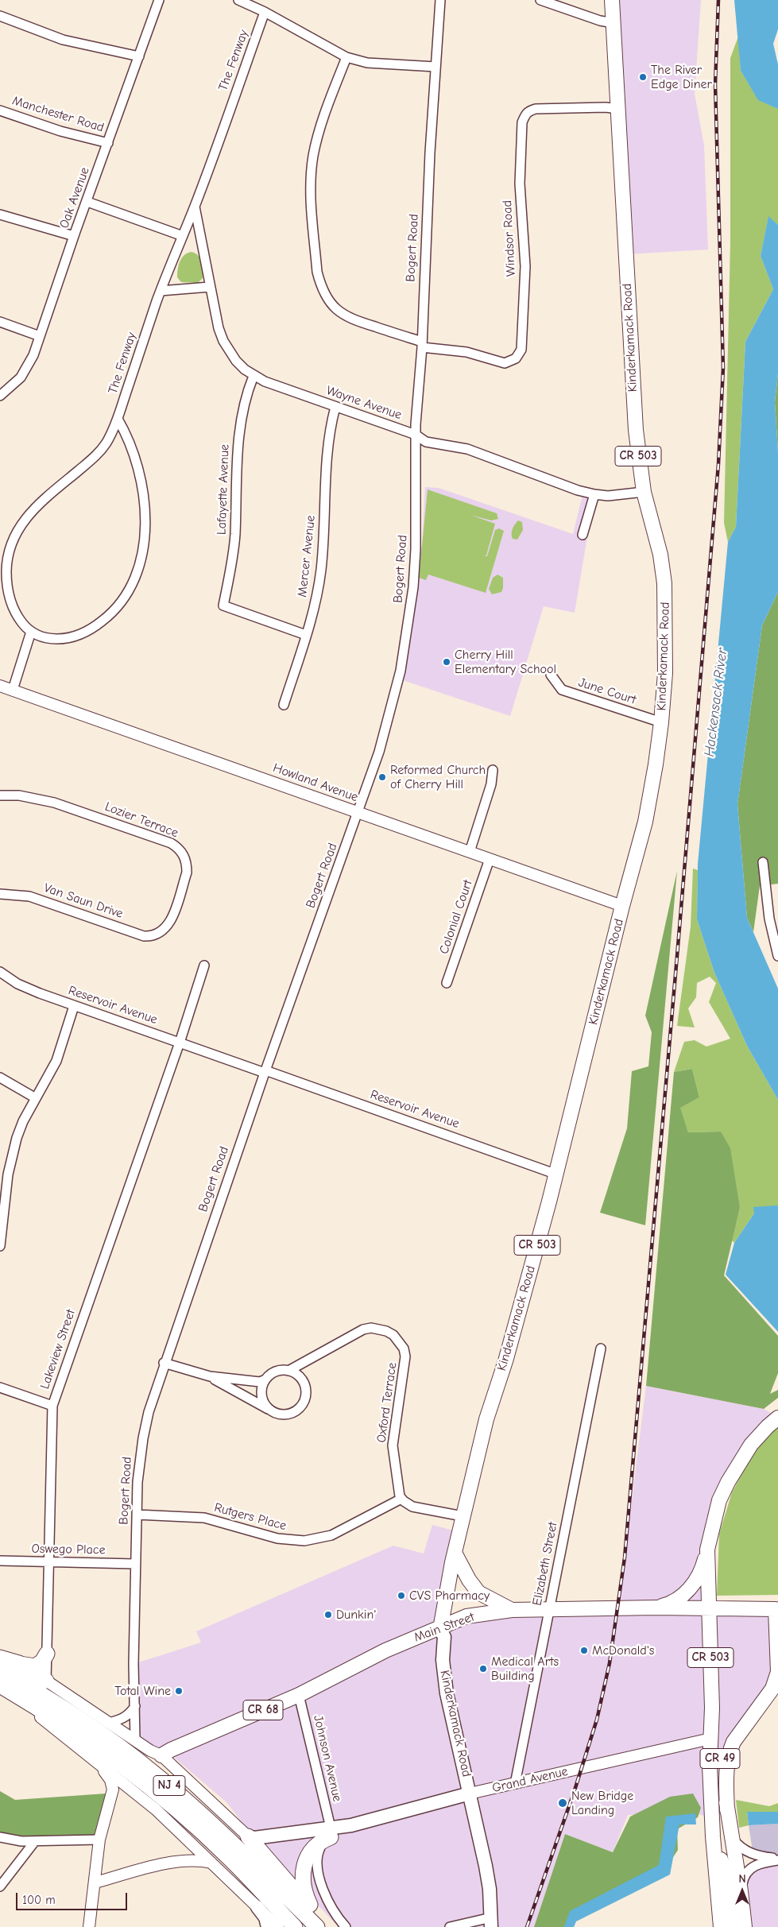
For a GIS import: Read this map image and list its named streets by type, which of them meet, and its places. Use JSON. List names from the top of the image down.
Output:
{
  "streets": {
    "highway": ["NJ 4"],
    "main road": [
      "Kinderkamack Road",
      "CR 503",
      "Main Street",
      "CR 68",
      "CR 49",
      "Grand Avenue"
    ],
    "street": [
      "The Fenway",
      "Manchester Road",
      "Oak Avenue",
      "Windsor Road",
      "Bogert Road",
      "Wayne Avenue",
      "Lafayette Avenue",
      "Mercer Avenue",
      "June Court",
      "Howland Avenue",
      "Lozier Terrace",
      "Van Saun Drive",
      "Colonial Court",
      "Reservoir Avenue",
      "Lakeview Street",
      "Oxford Terrace",
      "Rutgers Place",
      "Oswego Place",
      "Elizabeth Street",
      "Johnson Avenue"
    ]
  },
  "crossings": [
    ["The Fenway", "Wayne Avenue"],
    ["Manchester Road", "Oak Avenue"],
    ["Windsor Road", "Bogert Road"],
    ["Windsor Road", "Kinderkamack Road"],
    ["Bogert Road", "Wayne Avenue"],
    ["Bogert Road", "Howland Avenue"],
    ["Bogert Road", "Reservoir Avenue"],
    ["Bogert Road", "Oxford Terrace"],
    ["Bogert Road", "Rutgers Place"],
    ["Bogert Road", "Oswego Place"],
    ["Kinderkamack Road", "Wayne Avenue"],
    ["Kinderkamack Road", "June Court"],
    ["Kinderkamack Road", "Howland Avenue"],
    ["Kinderkamack Road", "Reservoir Avenue"],
    ["Kinderkamack Road", "Main Street"],
    ["Kinderkamack Road", "Grand Avenue"],
    ["Wayne Avenue", "Lafayette Avenue"],
    ["Wayne Avenue", "Mercer Avenue"],
    ["CR 503", "Main Street"],
    ["CR 503", "CR 49"],
    ["CR 503", "Grand Avenue"],
    ["Lafayette Avenue", "Mercer Avenue"],
    ["Howland Avenue", "Colonial Court"],
    ["Lozier Terrace", "Van Saun Drive"],
    ["Reservoir Avenue", "Lakeview Street"],
    ["Lakeview Street", "Oswego Place"],
    ["Oxford Terrace", "Rutgers Place"],
    ["Elizabeth Street", "Main Street"],
    ["Elizabeth Street", "Grand Avenue"],
    ["Main Street", "Johnson Avenue"],
    ["Main Street", "CR 49"],
    ["Johnson Avenue", "Grand Avenue"]
  ],
  "water": ["Hackensack River"],
  "places": [
    "The River Edge Diner",
    "Cherry Hill Elementary School",
    "Reformed Church of Cherry Hill",
    "CVS Pharmacy",
    "Dunkin'",
    "McDonald's",
    "Medical Arts Building",
    "Total Wine",
    "New Bridge Landing"
  ],
  "scale_bar": "100 m",
  "north": "top"
}
